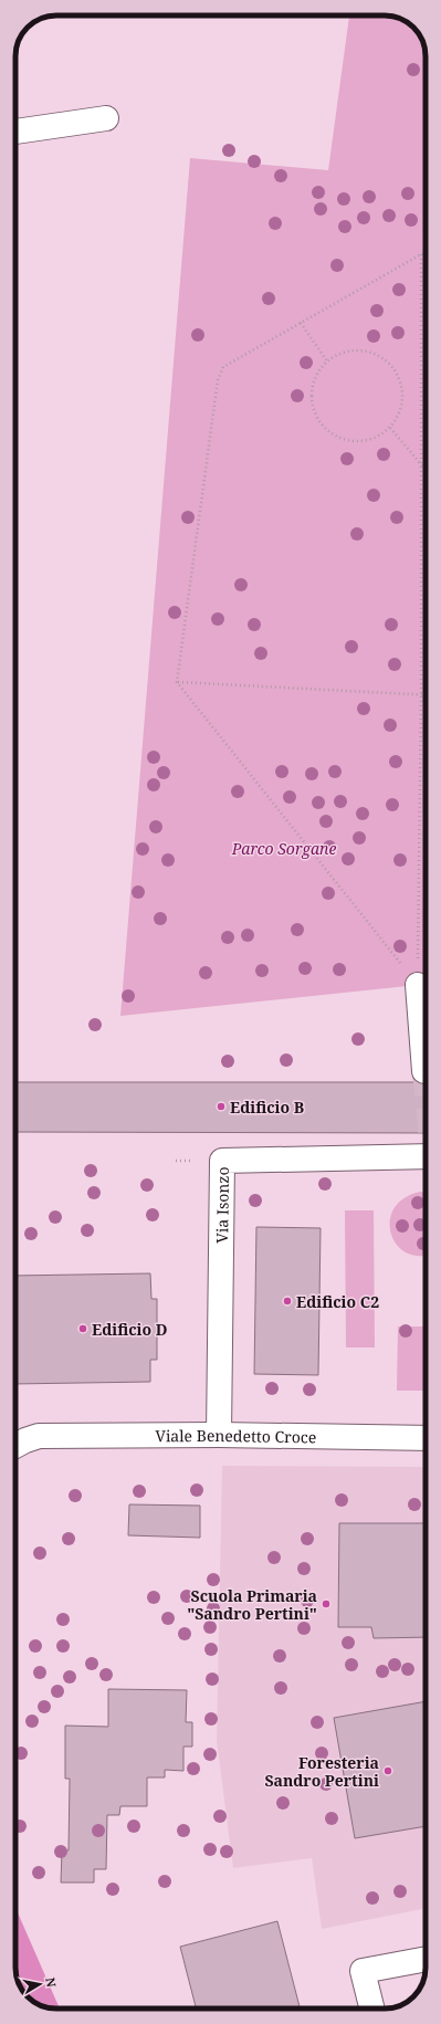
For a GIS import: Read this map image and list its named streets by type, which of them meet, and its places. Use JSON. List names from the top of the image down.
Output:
{
  "streets": {
    "street": ["Via Isonzo", "Viale Benedetto Croce"]
  },
  "crossings": [
    ["Via Isonzo", "Viale Benedetto Croce"]
  ],
  "parks": ["Parco Sorgane"],
  "places": [
    "Edificio B",
    "Edificio C2",
    "Edificio D",
    "Scuola Primaria \"Sandro Pertini\"",
    "Foresteria Sandro Pertini"
  ],
  "north": "right"
}
